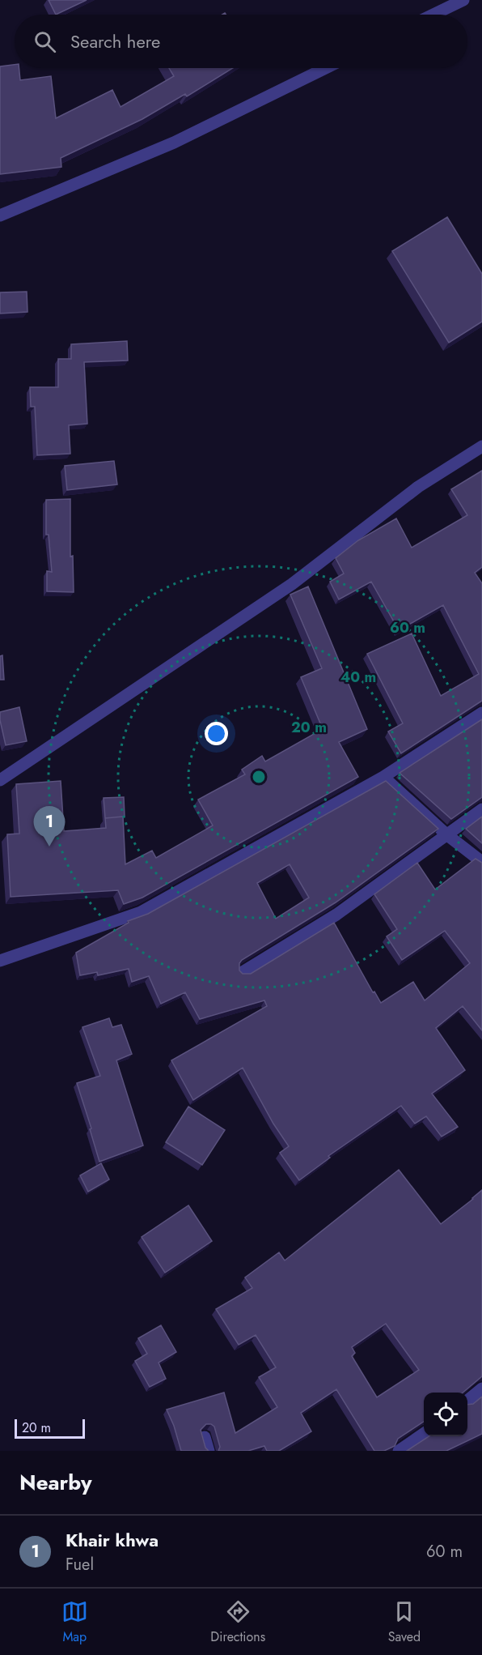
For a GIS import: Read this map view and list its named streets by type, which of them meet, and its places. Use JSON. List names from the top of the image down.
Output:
{
  "scale_bar": "20 m",
  "page": {
    "search": "Search here",
    "pins": "1",
    "scale": "20 m",
    "heading": "Nearby",
    "list": [
      {
        "mark": "1",
        "name": "Khair khwa",
        "note": "Fuel",
        "value": "60 m"
      }
    ],
    "nav": ["Map", "Directions", "Saved"]
  },
  "rings": ["60 m", "40 m", "20 m"]
}
